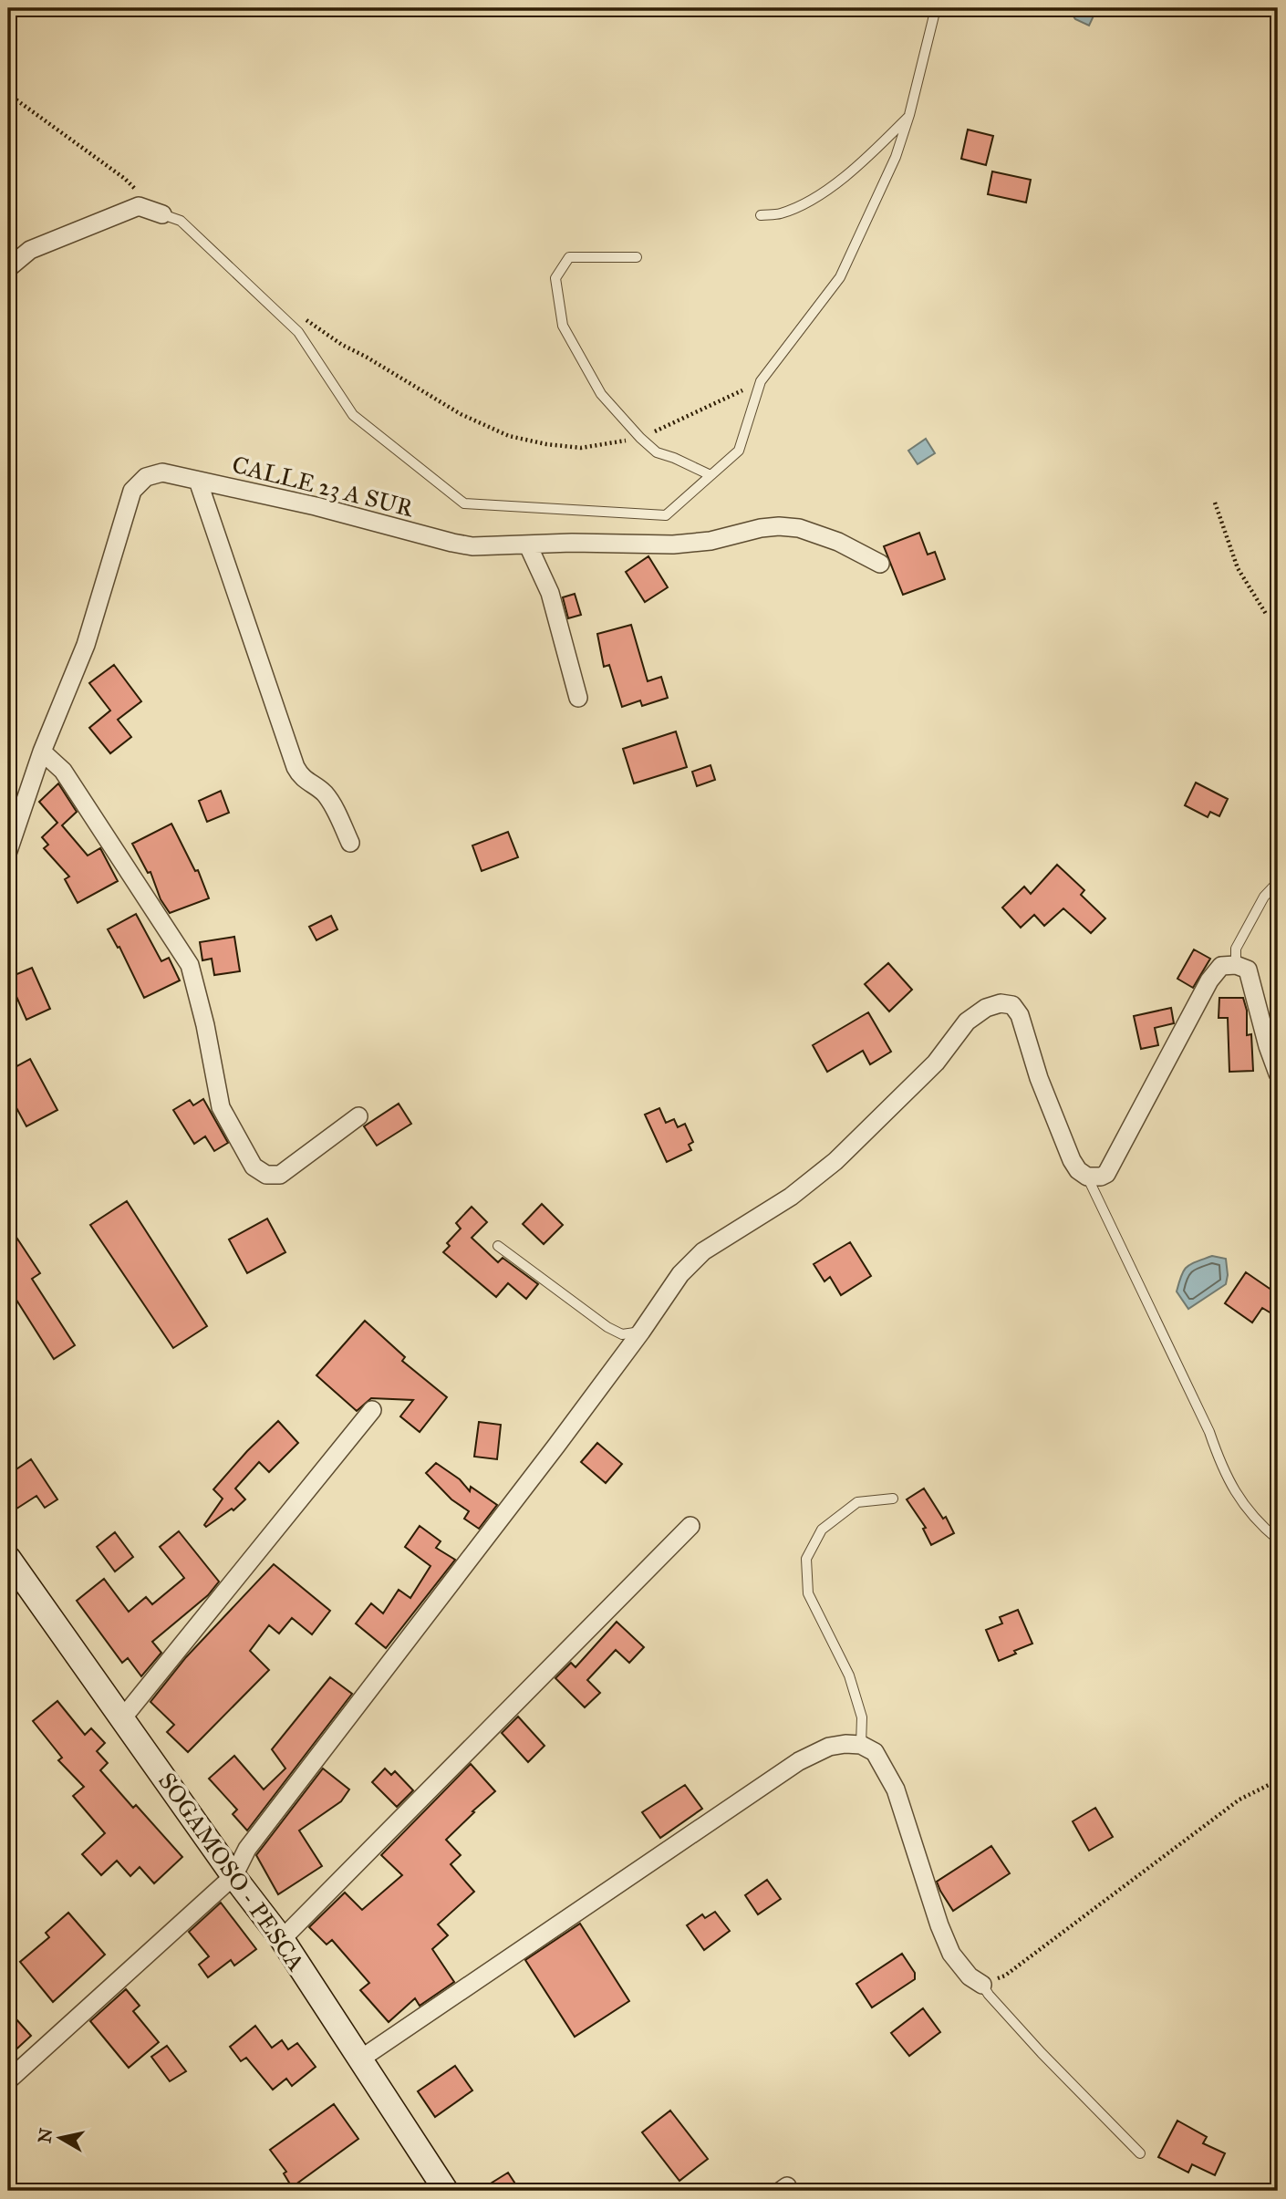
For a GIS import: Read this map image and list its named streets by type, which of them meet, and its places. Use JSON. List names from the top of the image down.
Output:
{
  "streets": {
    "main road": ["SOGAMOSO - PESCA"],
    "street": ["CALLE 23 A SUR"]
  },
  "north": "left"
}
